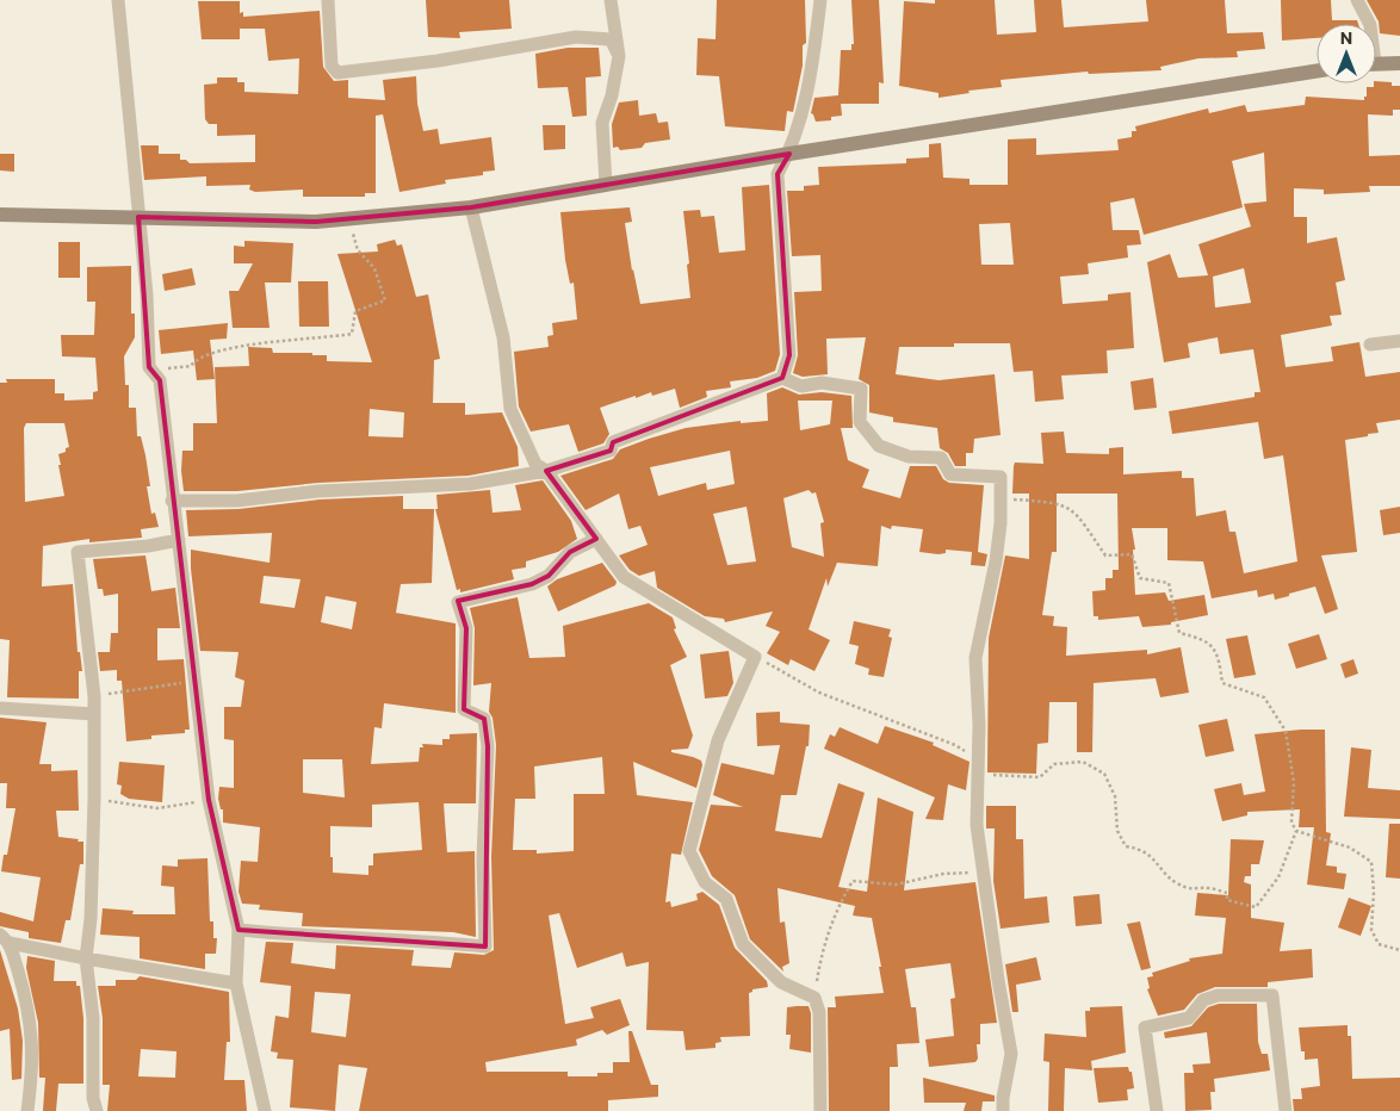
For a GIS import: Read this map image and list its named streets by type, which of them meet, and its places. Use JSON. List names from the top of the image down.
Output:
{
  "north": "top"
}
